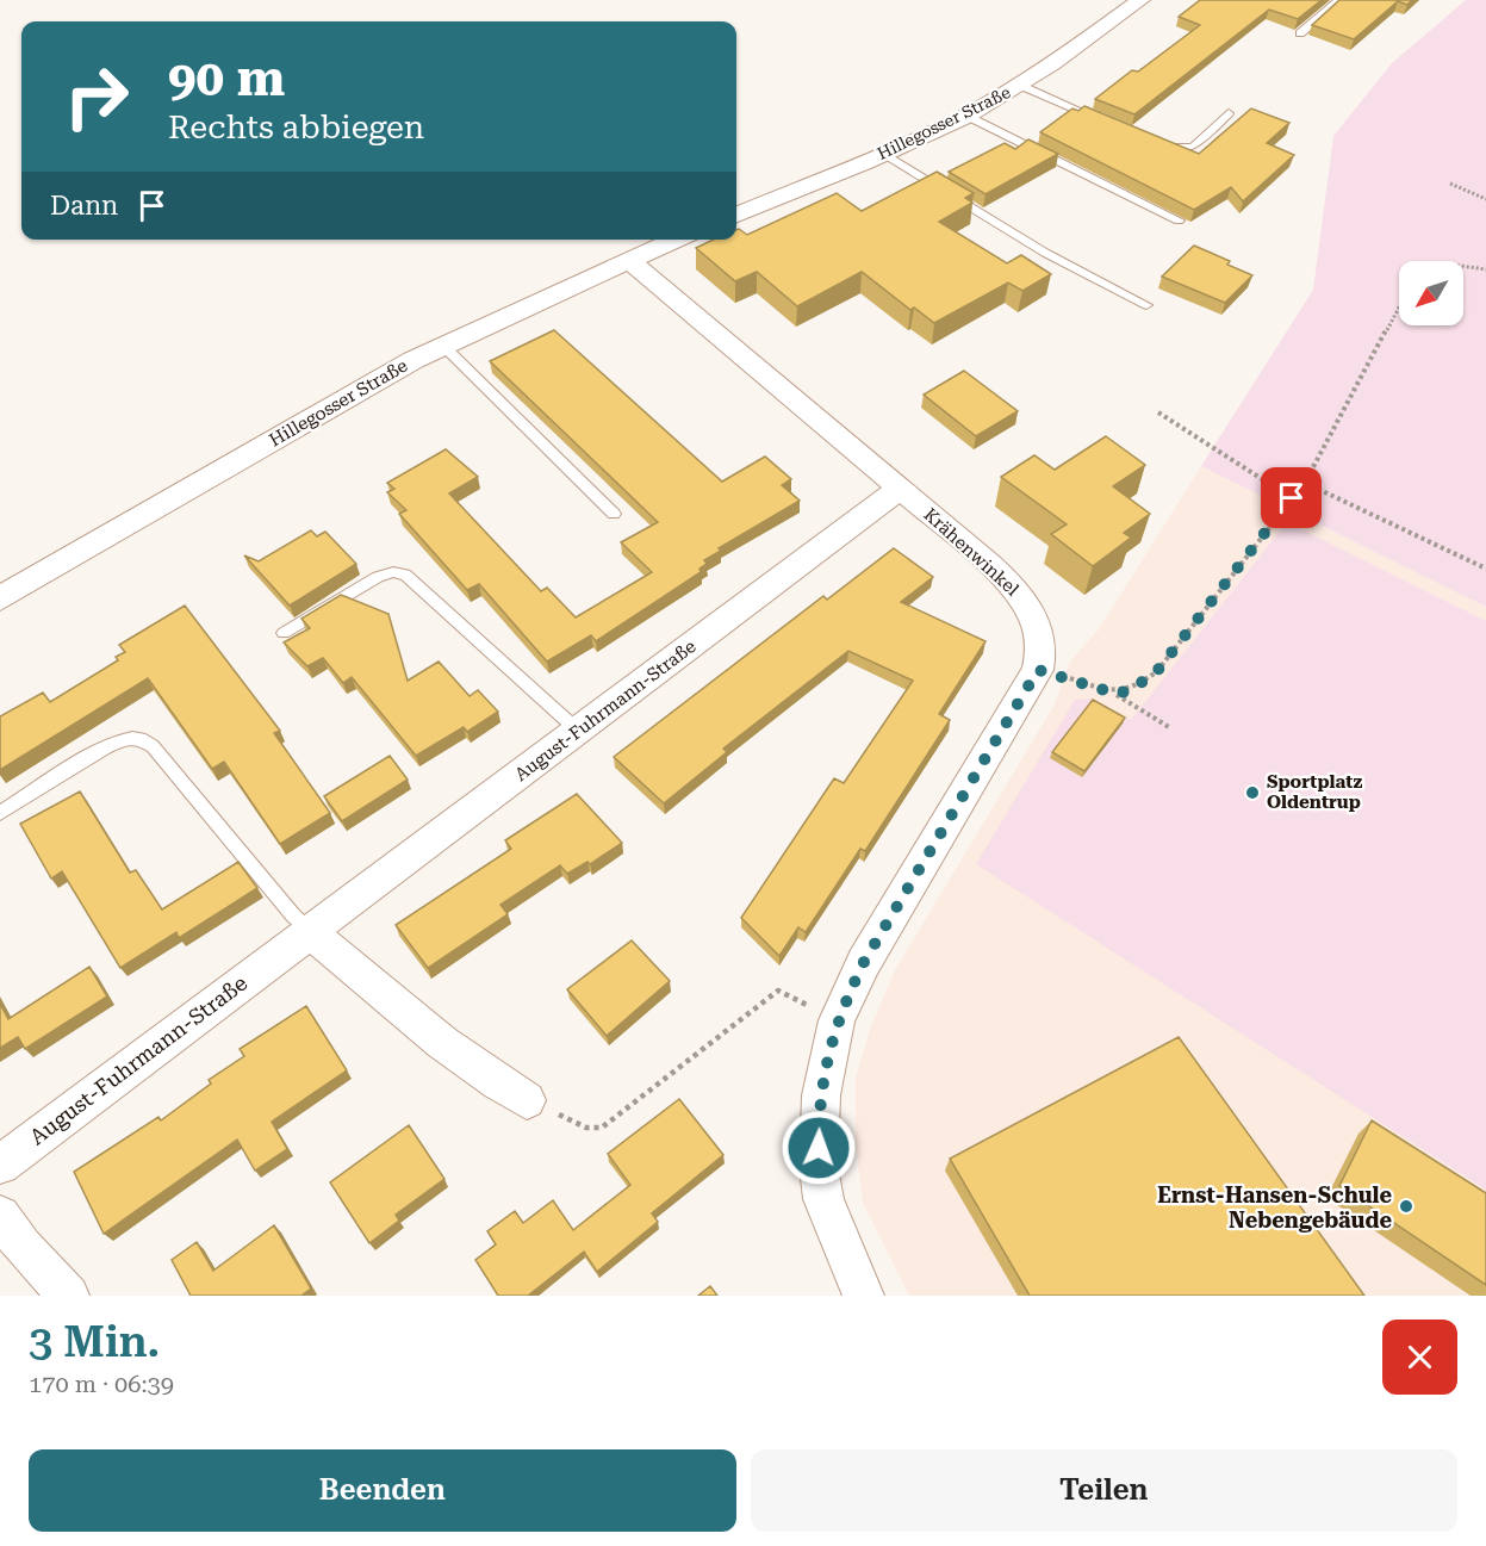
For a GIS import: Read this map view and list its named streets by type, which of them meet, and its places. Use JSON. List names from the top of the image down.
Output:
{
  "streets": {
    "street": ["Hillegosser Straße", "Krähenwinkel", "August-Fuhrmann-Straße"]
  },
  "crossings": [
    ["Hillegosser Straße", "Krähenwinkel"],
    ["Krähenwinkel", "August-Fuhrmann-Straße"]
  ],
  "places": ["Sportplatz Oldentrup", "Ernst-Hansen-Schule Nebengebäude"],
  "north": "bottom left",
  "page": {
    "turn": ["90 m", "Rechts abbiegen"],
    "then": "Dann",
    "heading": ["3 Min.", "170 m · 06:39"],
    "buttons": ["Beenden", "Teilen"]
  }
}
